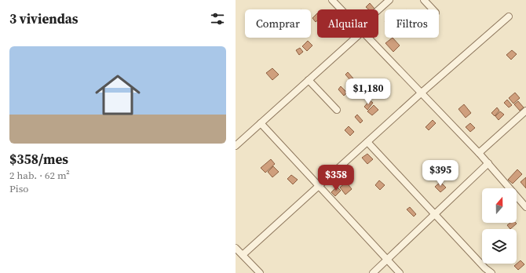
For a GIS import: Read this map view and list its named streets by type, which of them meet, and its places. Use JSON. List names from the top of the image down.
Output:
{
  "north": "top",
  "page": {
    "heading": "3 viviendas",
    "chip": ["Comprar", "Alquilar", "Filtros"],
    "list": [
      {
        "name": "$358/mes",
        "note": "2 hab. · 62 m² · Piso"
      }
    ],
    "price": ["$1,180", "$395", "$358"]
  }
}
